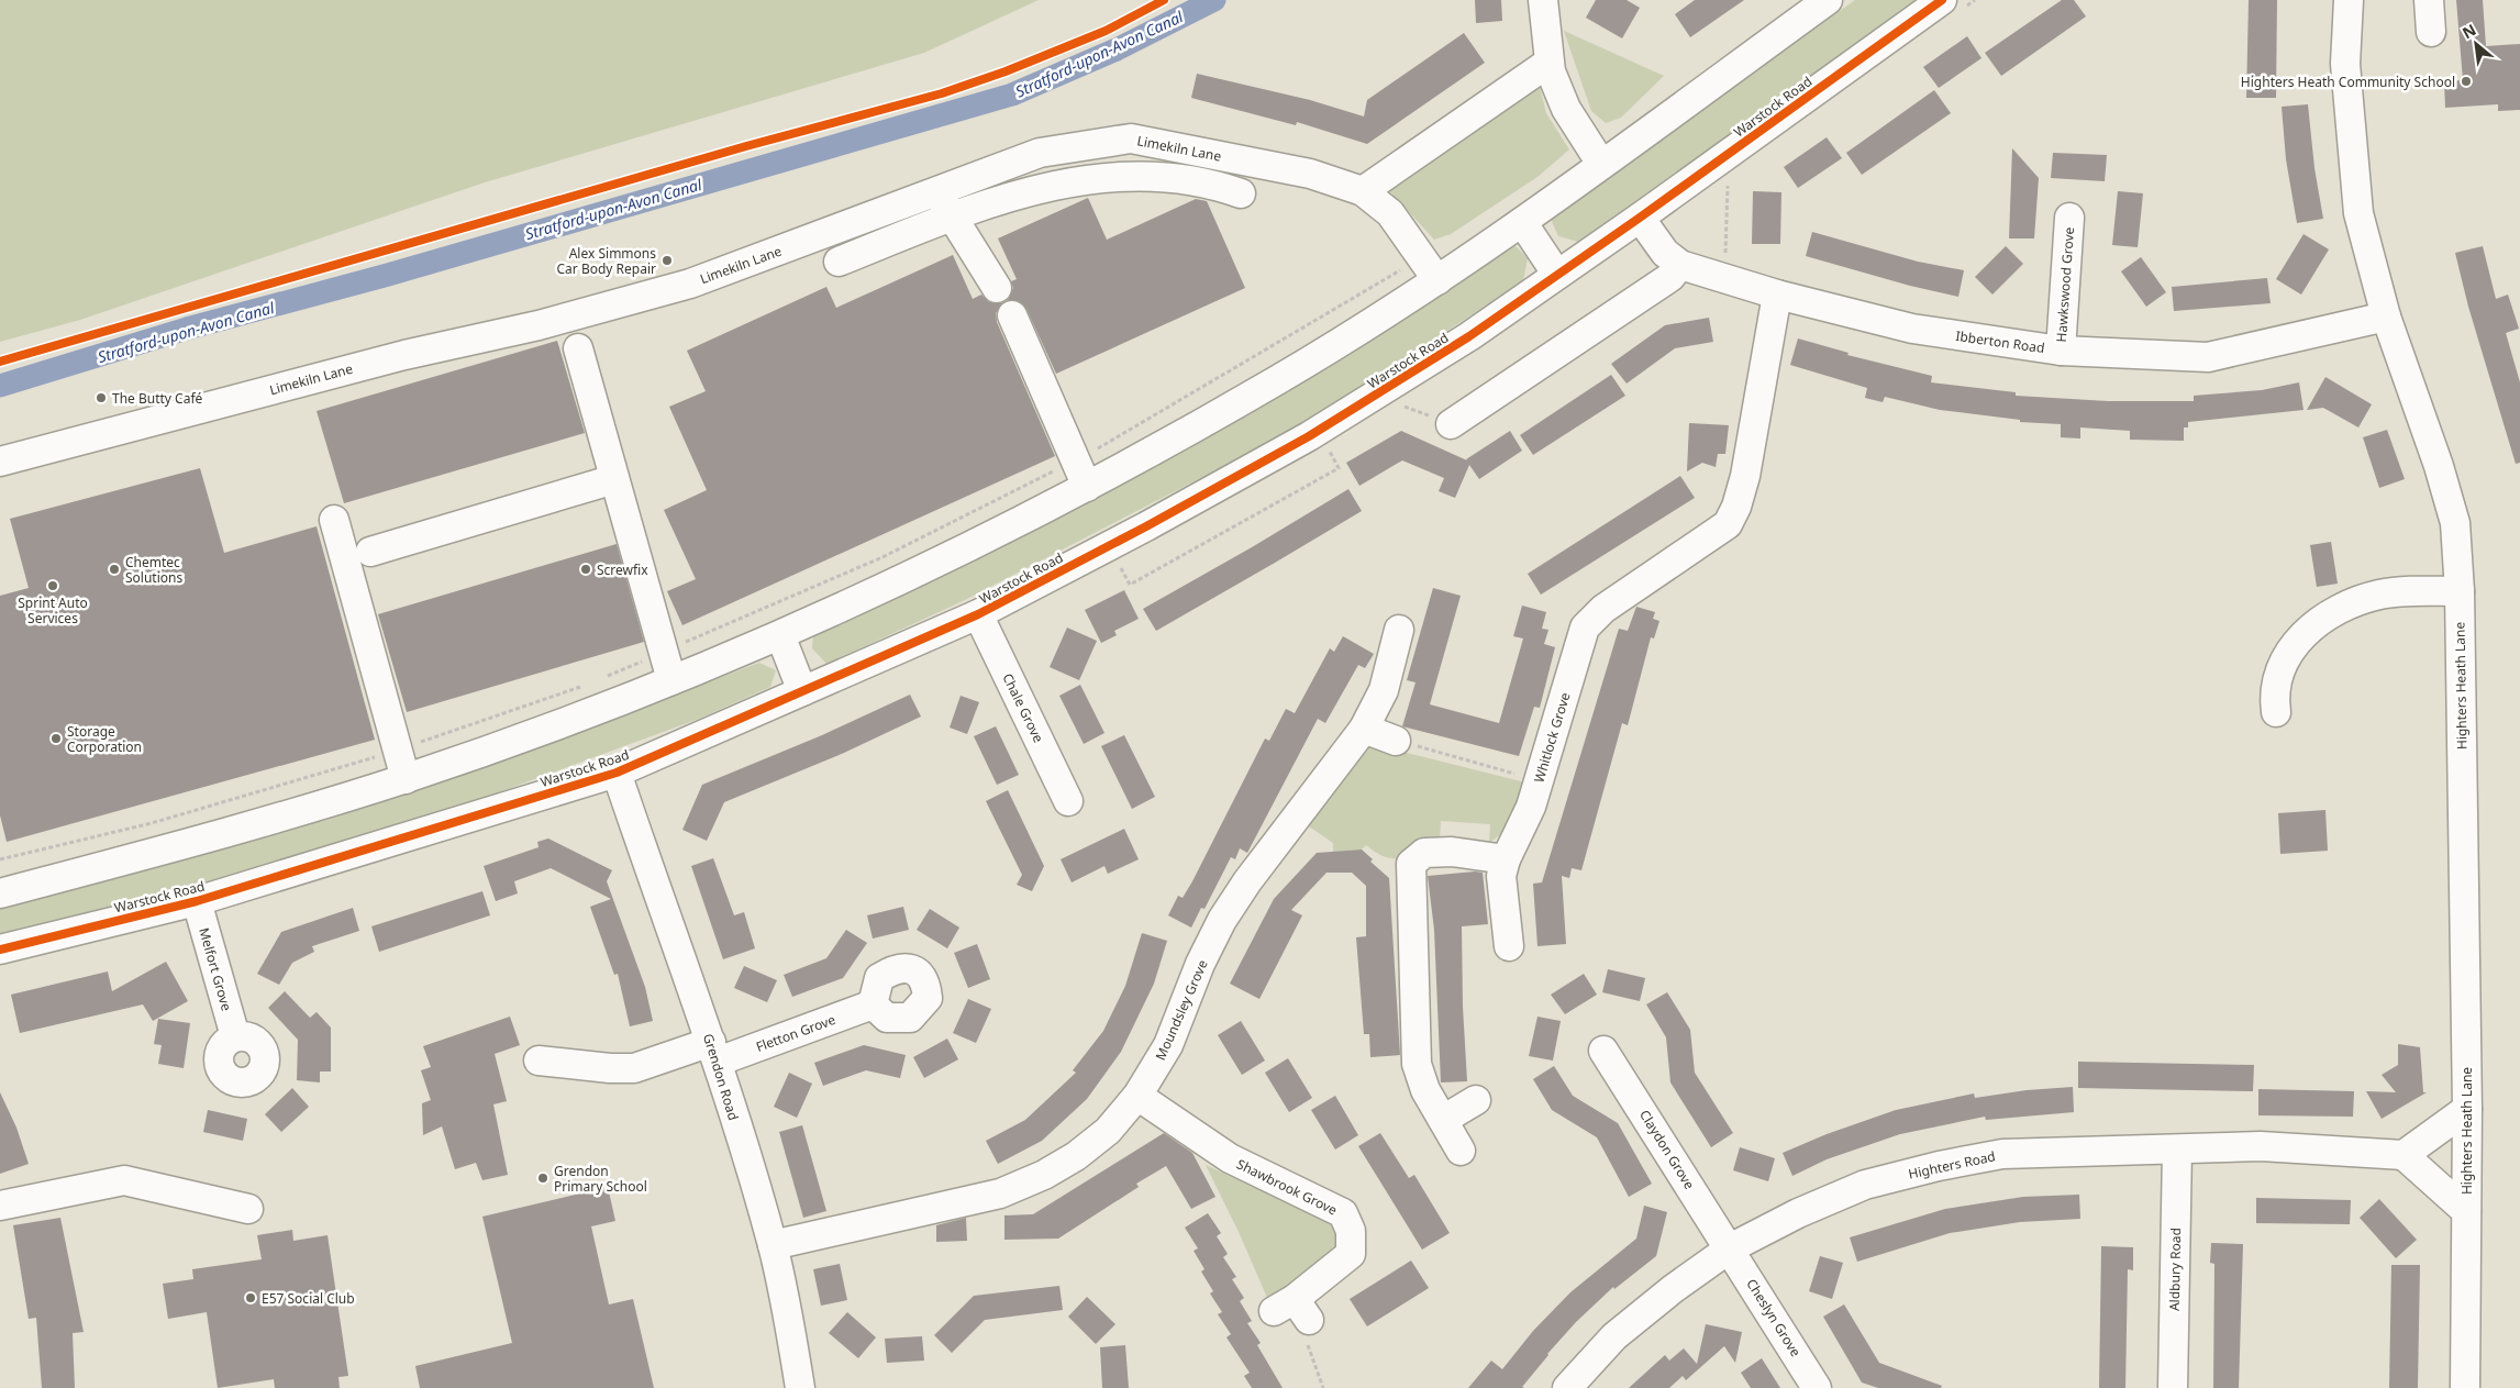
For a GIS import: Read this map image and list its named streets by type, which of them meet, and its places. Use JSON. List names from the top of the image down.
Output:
{
  "streets": {
    "street": [
      "Warstock Road",
      "Limekiln Lane",
      "Hawkswood Grove",
      "Ibberton Road",
      "Highters Heath Lane",
      "Chale Grove",
      "Whitlock Grove",
      "Melfort Grove",
      "Moundsley Grove",
      "Fletton Grove",
      "Grendon Road",
      "Claydon Grove",
      "Highters Road",
      "Shawbrook Grove",
      "Aldbury Road",
      "Cheslyn Grove"
    ]
  },
  "crossings": [
    ["Warstock Road", "Ibberton Road"],
    ["Warstock Road", "Chale Grove"],
    ["Warstock Road", "Melfort Grove"],
    ["Warstock Road", "Grendon Road"],
    ["Hawkswood Grove", "Ibberton Road"],
    ["Ibberton Road", "Highters Heath Lane"],
    ["Ibberton Road", "Whitlock Grove"],
    ["Moundsley Grove", "Grendon Road"],
    ["Moundsley Grove", "Shawbrook Grove"],
    ["Fletton Grove", "Grendon Road"],
    ["Claydon Grove", "Highters Road"],
    ["Claydon Grove", "Cheslyn Grove"],
    ["Highters Road", "Aldbury Road"],
    ["Highters Road", "Cheslyn Grove"]
  ],
  "water": ["Stratford-upon-Avon Canal"],
  "places": [
    "Highters Heath Community School",
    "Alex Simmons Car Body Repair",
    "The Butty Café",
    "Chemtec Solutions",
    "Screwfix",
    "Sprint Auto Services",
    "Storage Corporation",
    "Grendon Primary School",
    "E57 Social Club"
  ],
  "north": "top left"
}
